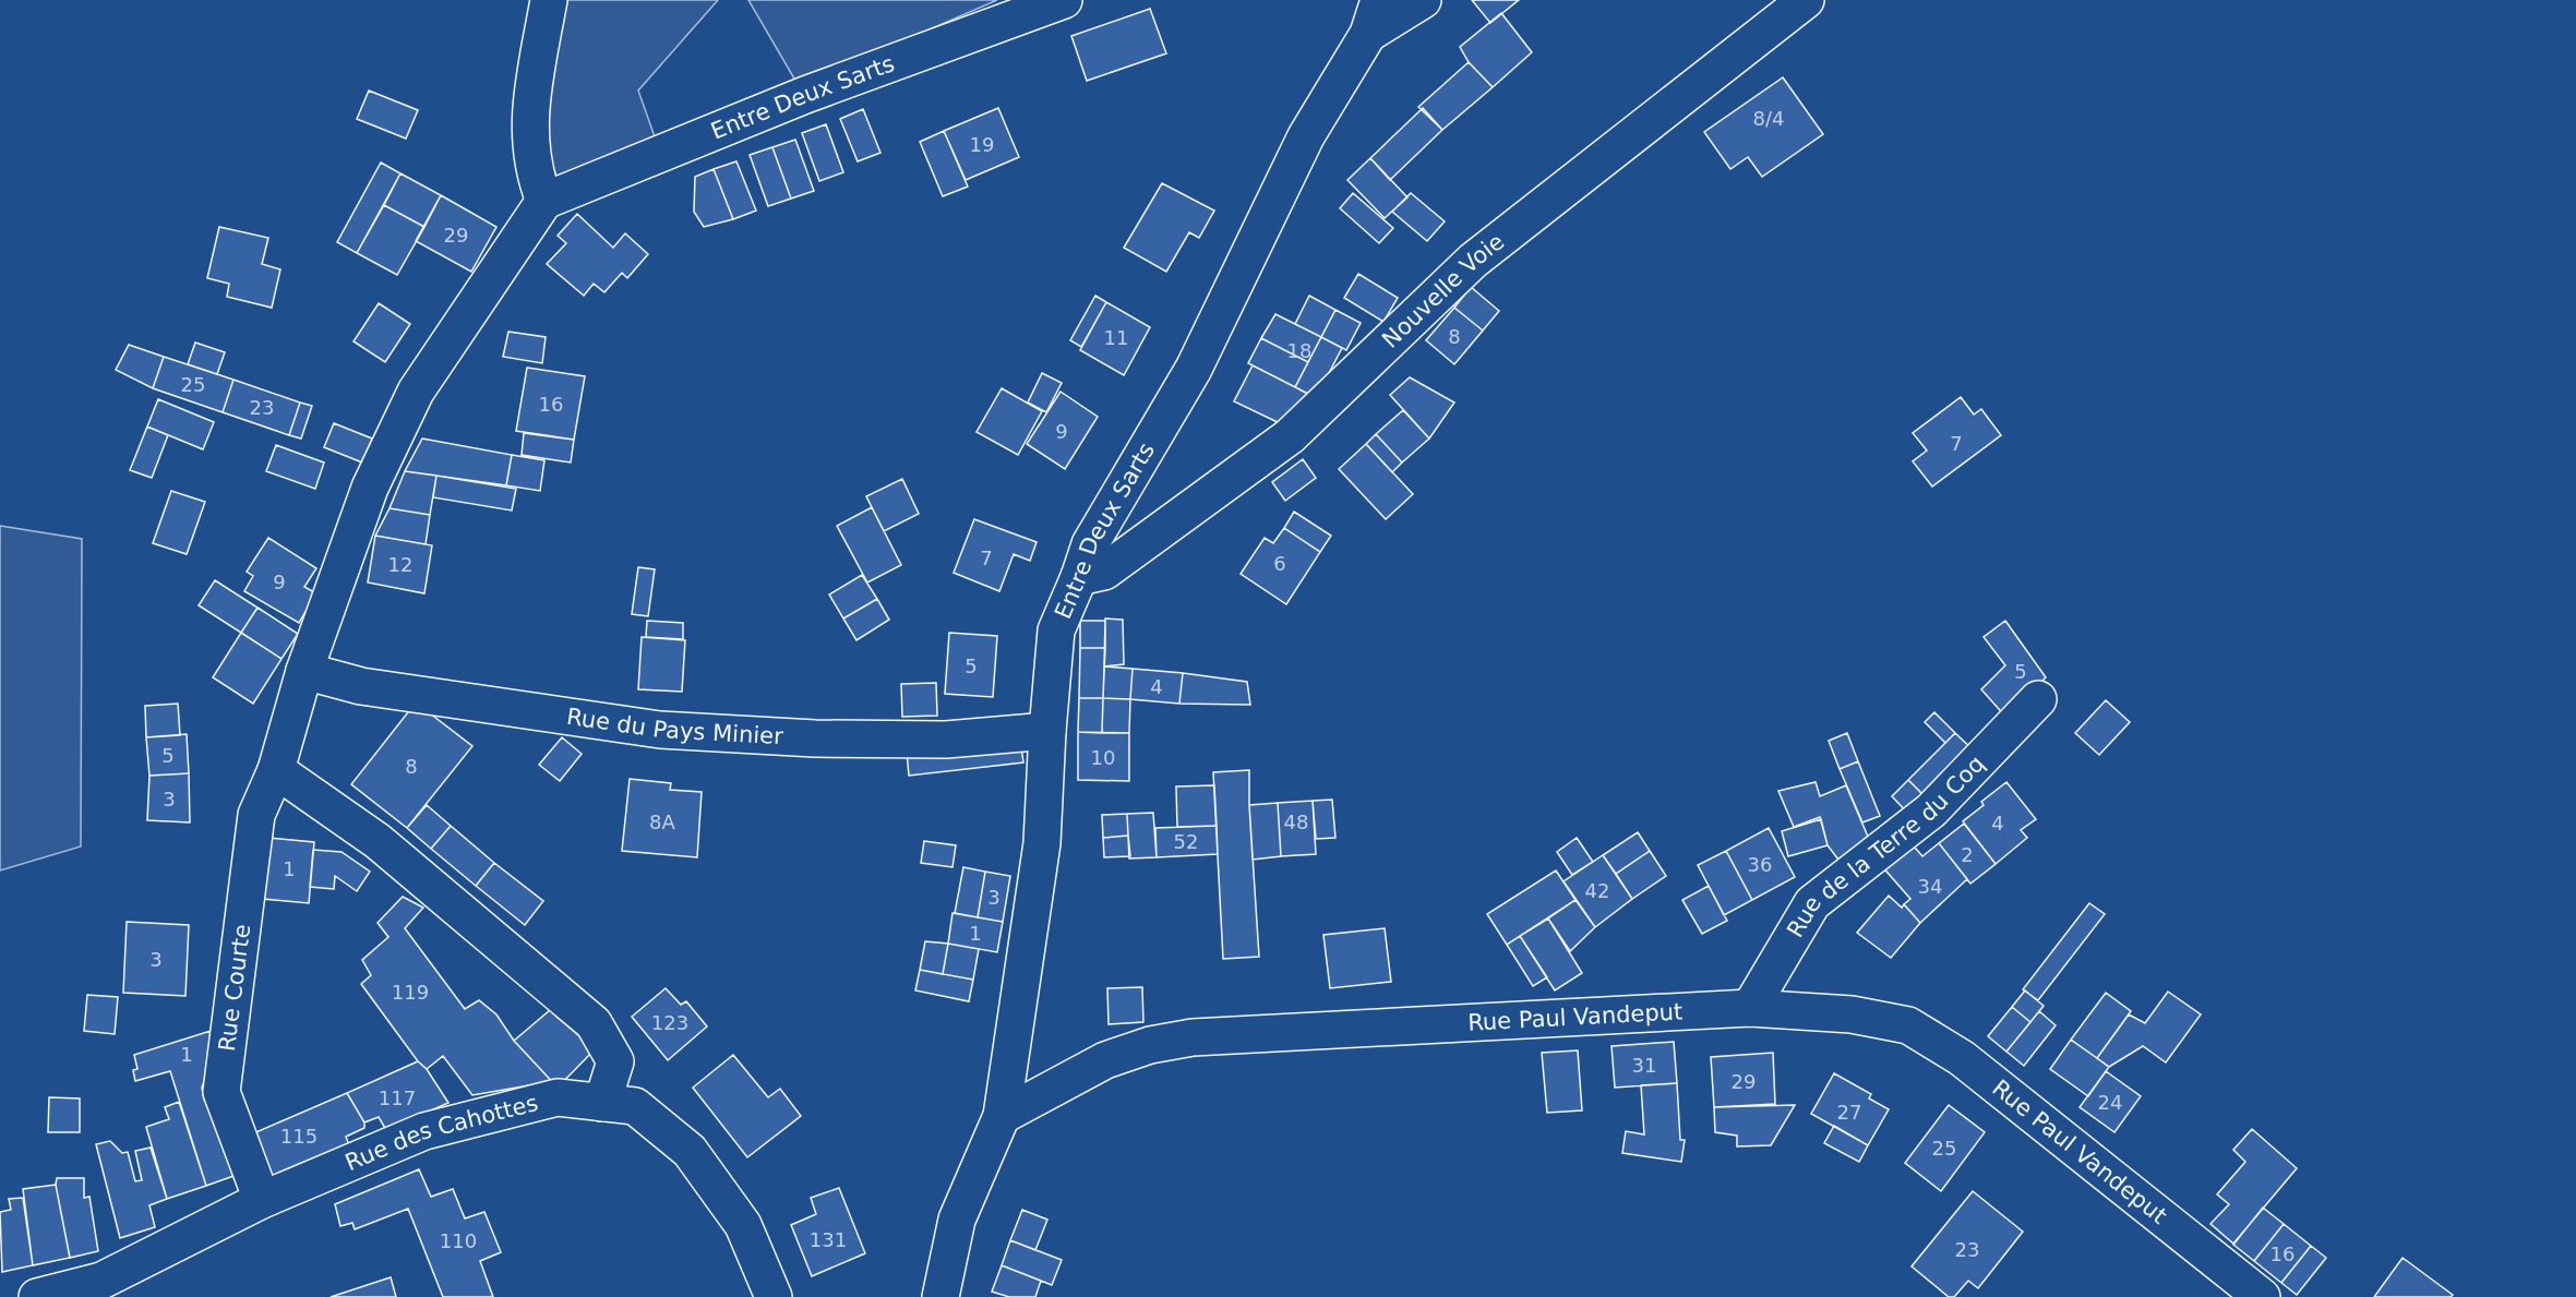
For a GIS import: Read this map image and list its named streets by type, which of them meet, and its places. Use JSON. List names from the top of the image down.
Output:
{
  "streets": {
    "street": [
      "Entre Deux Sarts",
      "Nouvelle Voie",
      "Rue du Pays Minier",
      "Rue de la Terre du Coq",
      "Rue Courte",
      "Rue Paul Vandeput",
      "Rue des Cahottes"
    ]
  },
  "crossings": [
    ["Entre Deux Sarts", "Nouvelle Voie"],
    ["Entre Deux Sarts", "Rue du Pays Minier"],
    ["Entre Deux Sarts", "Rue Paul Vandeput"],
    ["Rue de la Terre du Coq", "Rue Paul Vandeput"],
    ["Rue Courte", "Rue des Cahottes"]
  ],
  "house_numbers": [
    "8/4",
    "19",
    "29",
    "8",
    "11",
    "18",
    "25",
    "16",
    "23",
    "9",
    "7",
    "7",
    "6",
    "12",
    "9",
    "5",
    "5",
    "4",
    "5",
    "10",
    "8",
    "3",
    "8A",
    "48",
    "4",
    "52",
    "2",
    "36",
    "1",
    "34",
    "42",
    "3",
    "1",
    "3",
    "119",
    "123",
    "1",
    "31",
    "29",
    "117",
    "24",
    "27",
    "115",
    "25",
    "131",
    "110",
    "23",
    "16"
  ]
}
